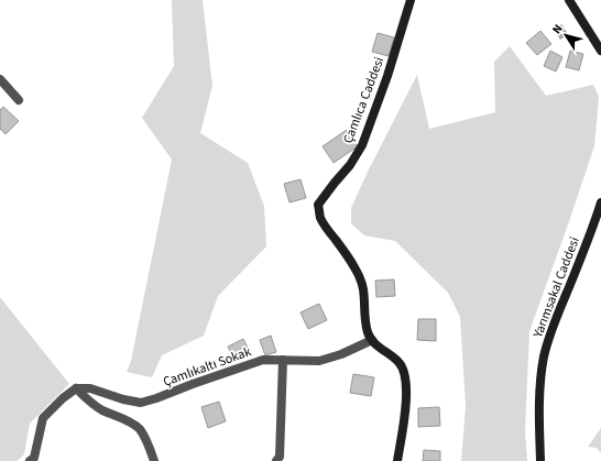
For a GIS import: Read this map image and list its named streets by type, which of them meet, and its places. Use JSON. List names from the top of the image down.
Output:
{
  "streets": {
    "street": ["Çamlıca Caddesi", "Yarımsakal Caddesi", "Çamlıkaltı Sokak"]
  },
  "crossings": [
    ["Çamlıca Caddesi", "Çamlıkaltı Sokak"]
  ],
  "north": "top left"
}
